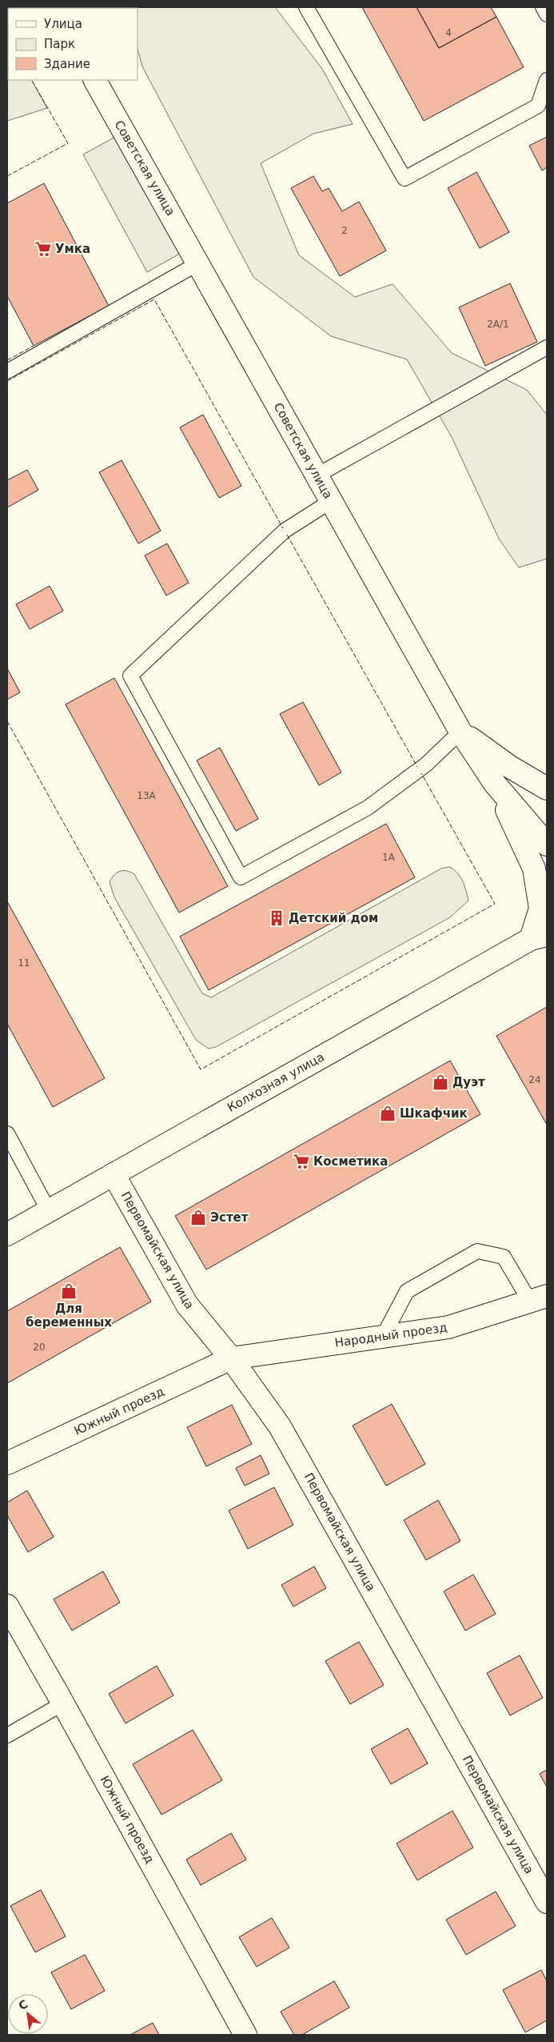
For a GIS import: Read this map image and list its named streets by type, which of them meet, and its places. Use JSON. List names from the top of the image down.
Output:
{
  "streets": {
    "street": [
      "Советская улица",
      "Колхозная улица",
      "Первомайская улица",
      "Народный проезд",
      "Южный проезд"
    ]
  },
  "crossings": [
    ["Колхозная улица", "Первомайская улица"],
    ["Первомайская улица", "Народный проезд"],
    ["Первомайская улица", "Южный проезд"],
    ["Народный проезд", "Южный проезд"]
  ],
  "places": {
    "supermarket": ["Умка", "Косметика"],
    "building": ["Детский дом"],
    "shop": [
      "Дуэт",
      "Шкафчик",
      "Эстет",
      "Для беременных"
    ]
  },
  "house_numbers": [
    "4",
    "2",
    "2А/1",
    "13А",
    "1А",
    "11",
    "24",
    "20"
  ],
  "legend": ["Улица", "Парк", "Здание"],
  "north": "top left"
}
